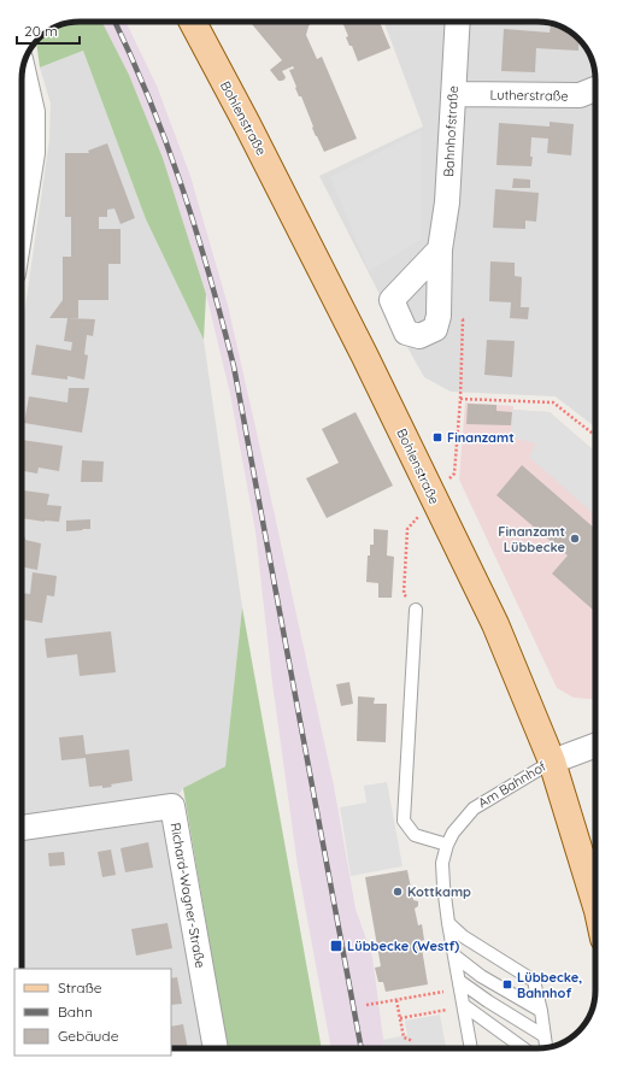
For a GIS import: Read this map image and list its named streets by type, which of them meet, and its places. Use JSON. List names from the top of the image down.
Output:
{
  "streets": {
    "main road": ["Bohlenstraße"],
    "street": ["Lutherstraße", "Bahnhofstraße", "Richard-Wagner-Straße"],
    "lane": ["Am Bahnhof"]
  },
  "crossings": [
    ["Lutherstraße", "Bahnhofstraße"],
    ["Bohlenstraße", "Am Bahnhof"]
  ],
  "places": {
    "transit": ["Finanzamt", "Lübbecke (Westf)", "Lübbecke, Bahnhof"],
    "other": ["Finanzamt Lübbecke", "Kottkamp"]
  },
  "legend": ["Straße", "Bahn", "Gebäude"],
  "scale_bar": "20 m"
}
